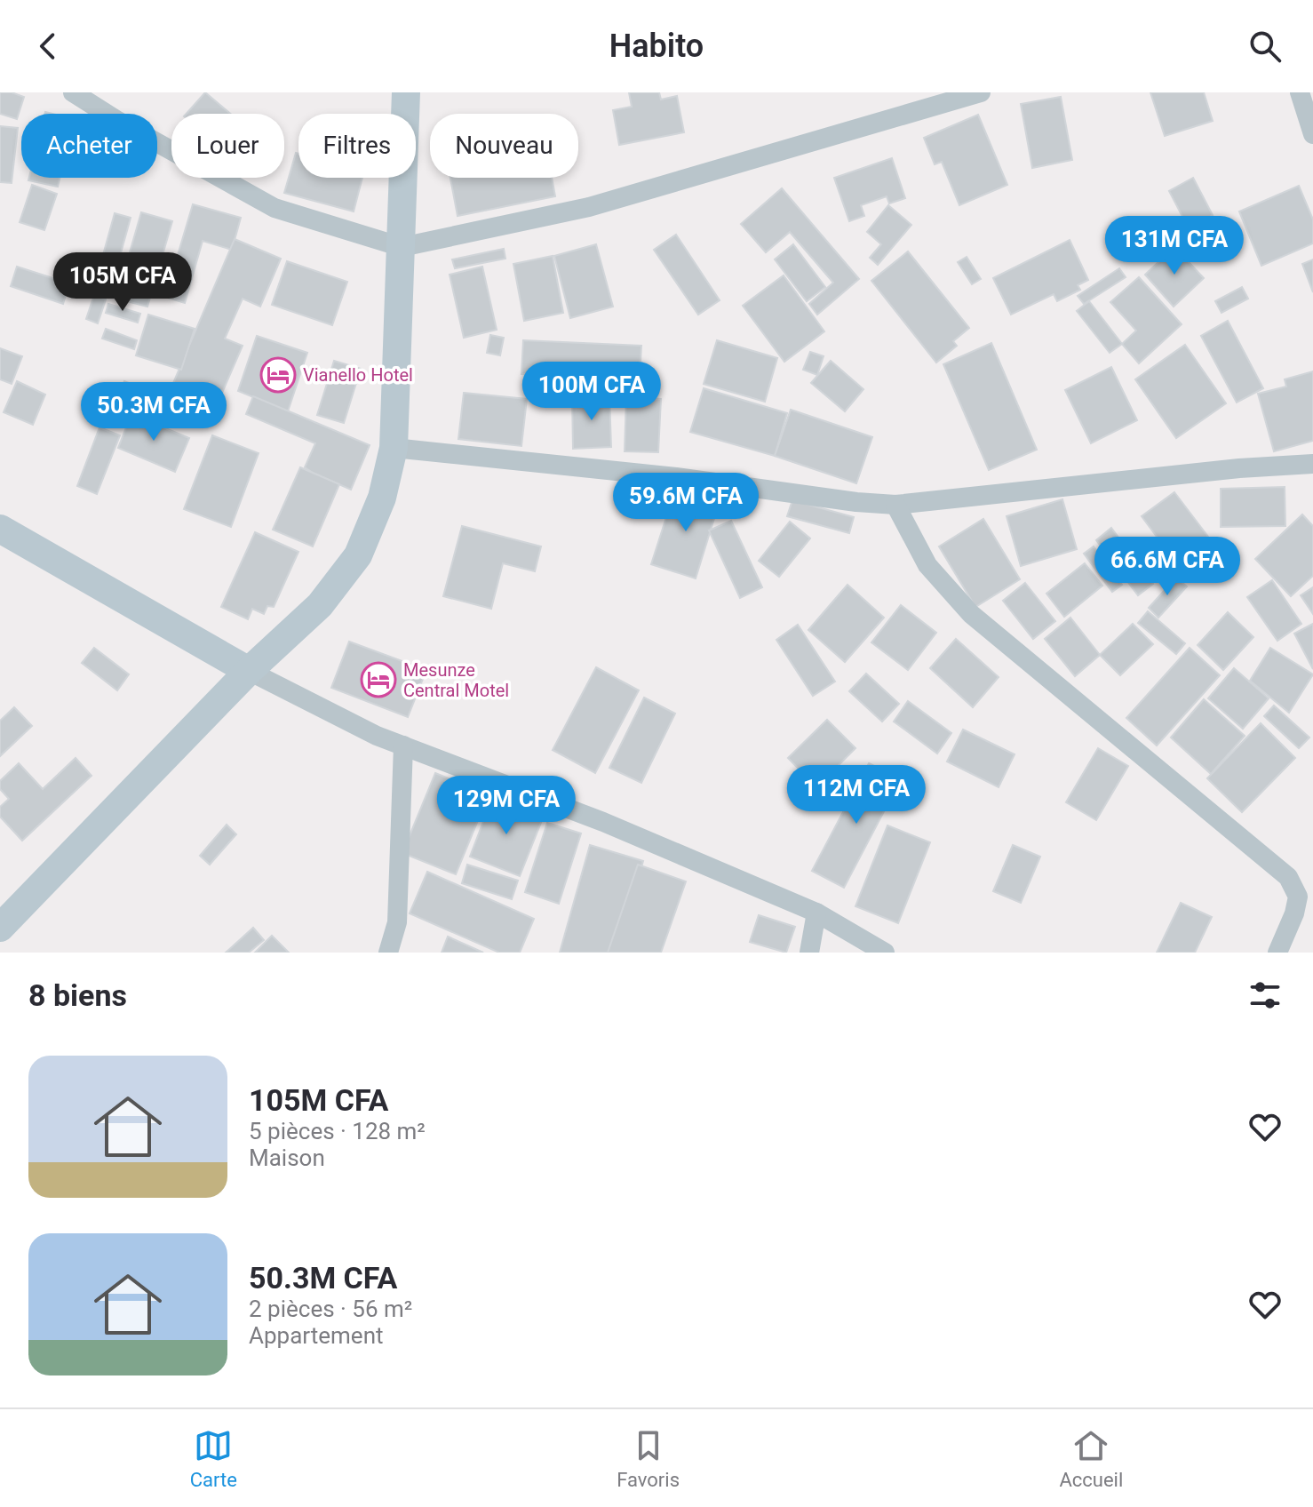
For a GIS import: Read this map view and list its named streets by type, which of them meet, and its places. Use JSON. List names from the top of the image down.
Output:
{
  "places": {
    "hotel": ["Vianello Hotel", "Mesunze Central Motel"]
  },
  "page": {
    "header": "Habito",
    "chip": [
      "Acheter",
      "Louer",
      "Filtres",
      "Nouveau"
    ],
    "price": [
      "131M CFA",
      "105M CFA",
      "100M CFA",
      "50.3M CFA",
      "59.6M CFA",
      "66.6M CFA",
      "112M CFA",
      "129M CFA"
    ],
    "heading": "8 biens",
    "list": [
      {
        "name": "105M CFA",
        "note": "5 pièces · 128 m² · Maison"
      },
      {
        "name": "50.3M CFA",
        "note": "2 pièces · 56 m² · Appartement"
      }
    ],
    "tabs": ["Carte", "Favoris", "Accueil"]
  }
}
